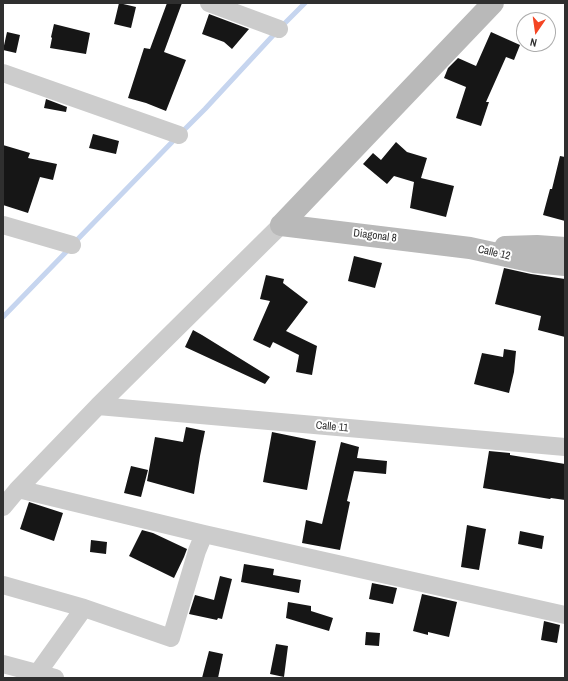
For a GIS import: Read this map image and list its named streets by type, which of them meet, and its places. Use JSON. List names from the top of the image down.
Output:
{
  "streets": {
    "street": ["Diagonal 8", "Calle 12", "Calle 11"]
  },
  "crossings": [
    ["Diagonal 8", "Calle 12"]
  ],
  "north": "bottom"
}
